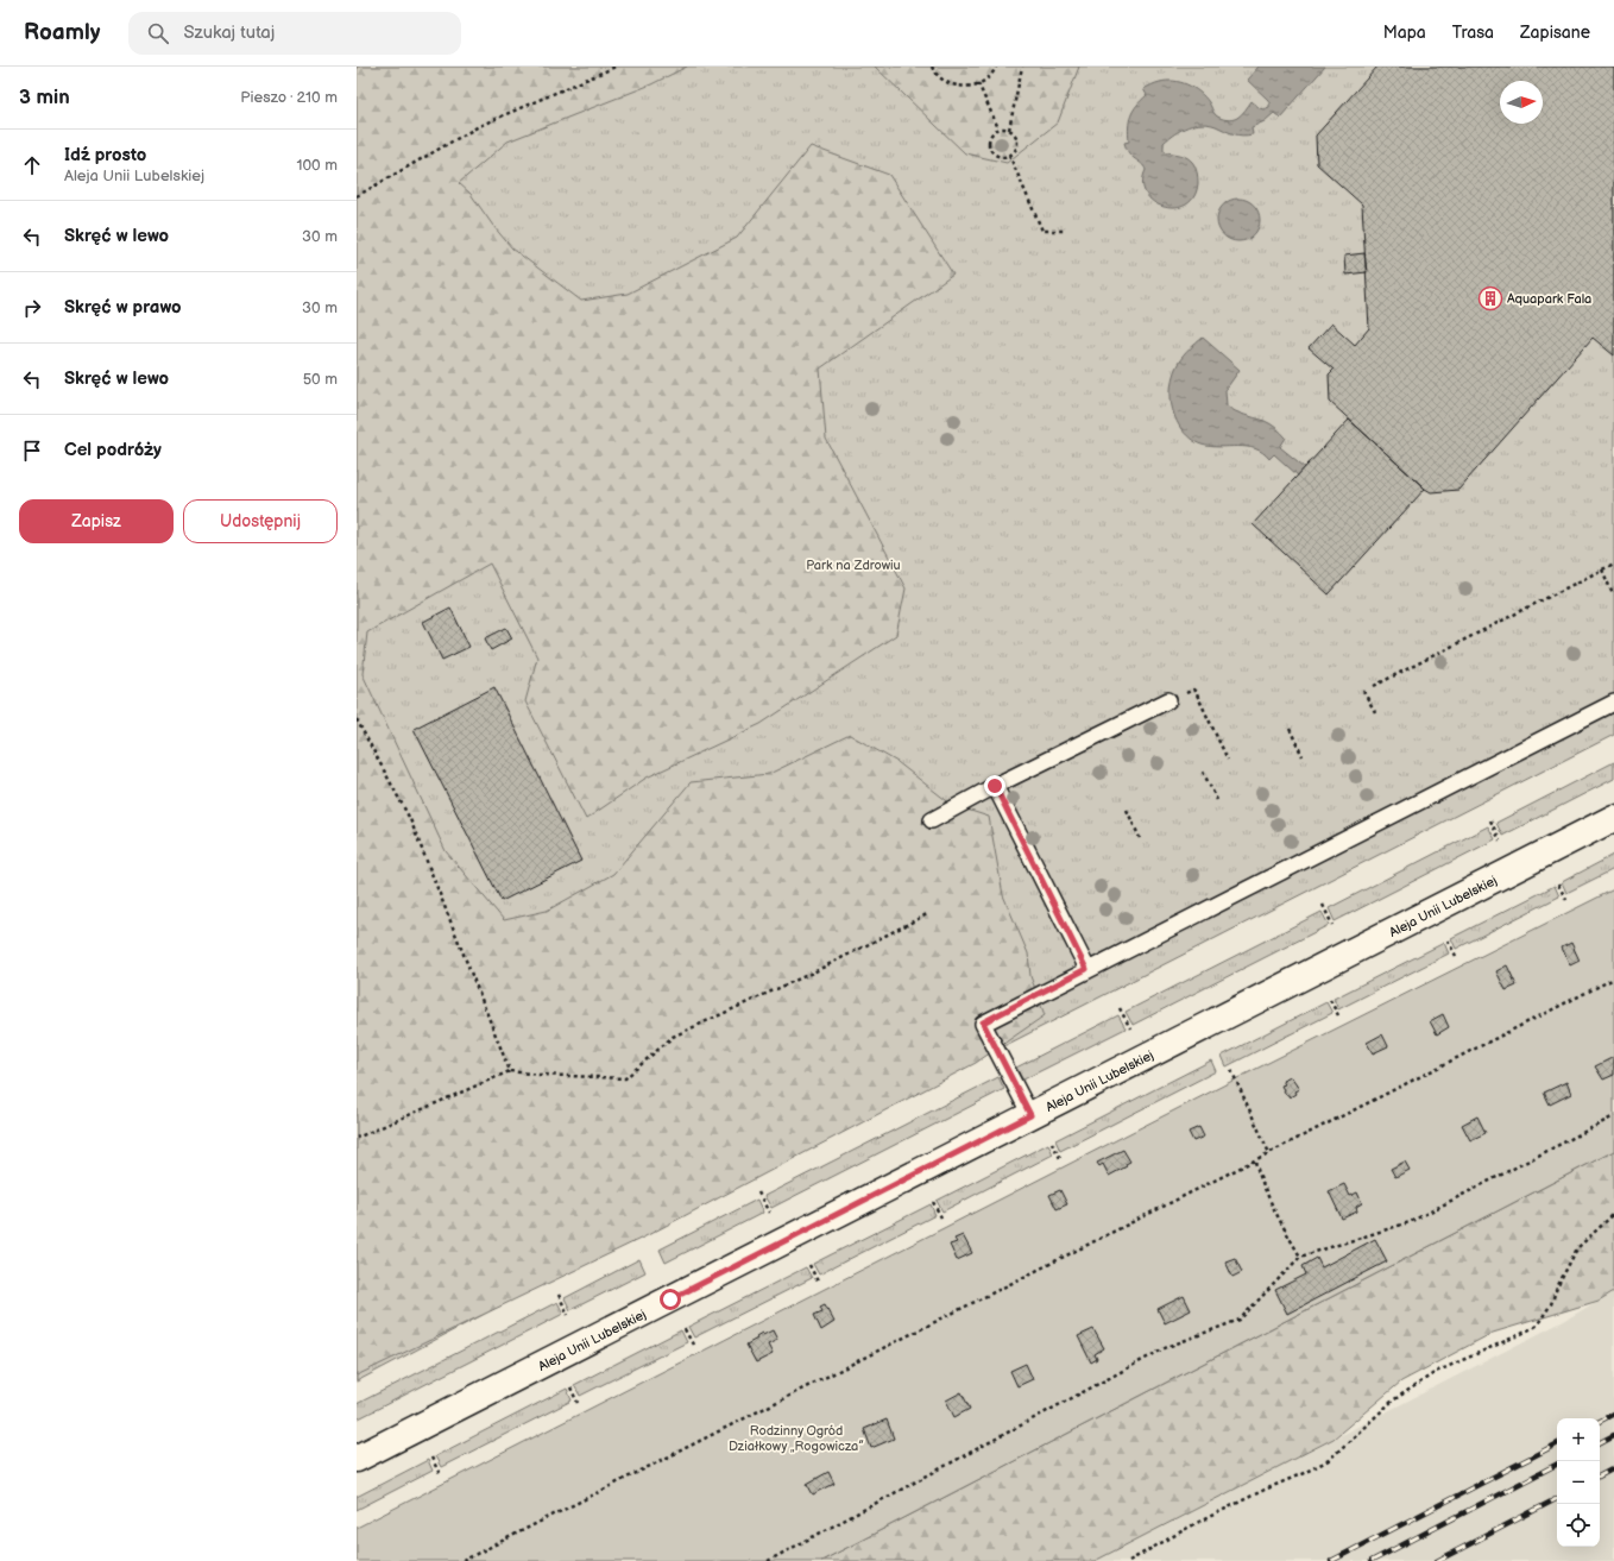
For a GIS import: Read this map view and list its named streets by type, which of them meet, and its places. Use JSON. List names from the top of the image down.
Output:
{
  "streets": {
    "street": ["Aleja Unii Lubelskiej"]
  },
  "parks": ["Park na Zdrowiu", "Rodzinny Ogród Działkowy „Rogowicza”"],
  "places": {
    "building": ["Aquapark Fala"]
  },
  "north": "right",
  "page": {
    "header": "Roamly",
    "search": "Szukaj tutaj",
    "nav": ["Mapa", "Trasa", "Zapisane"],
    "heading": ["3 min", "Pieszo · 210 m"],
    "list": [
      ["Idź prosto", "Aleja Unii Lubelskiej", "100 m"],
      ["Skręć w lewo", "30 m"],
      ["Skręć w prawo", "30 m"],
      ["Skręć w lewo", "50 m"],
      "Cel podróży"
    ],
    "buttons": ["Zapisz", "Udostępnij"],
    "map_buttons": ["+", "−"]
  }
}
